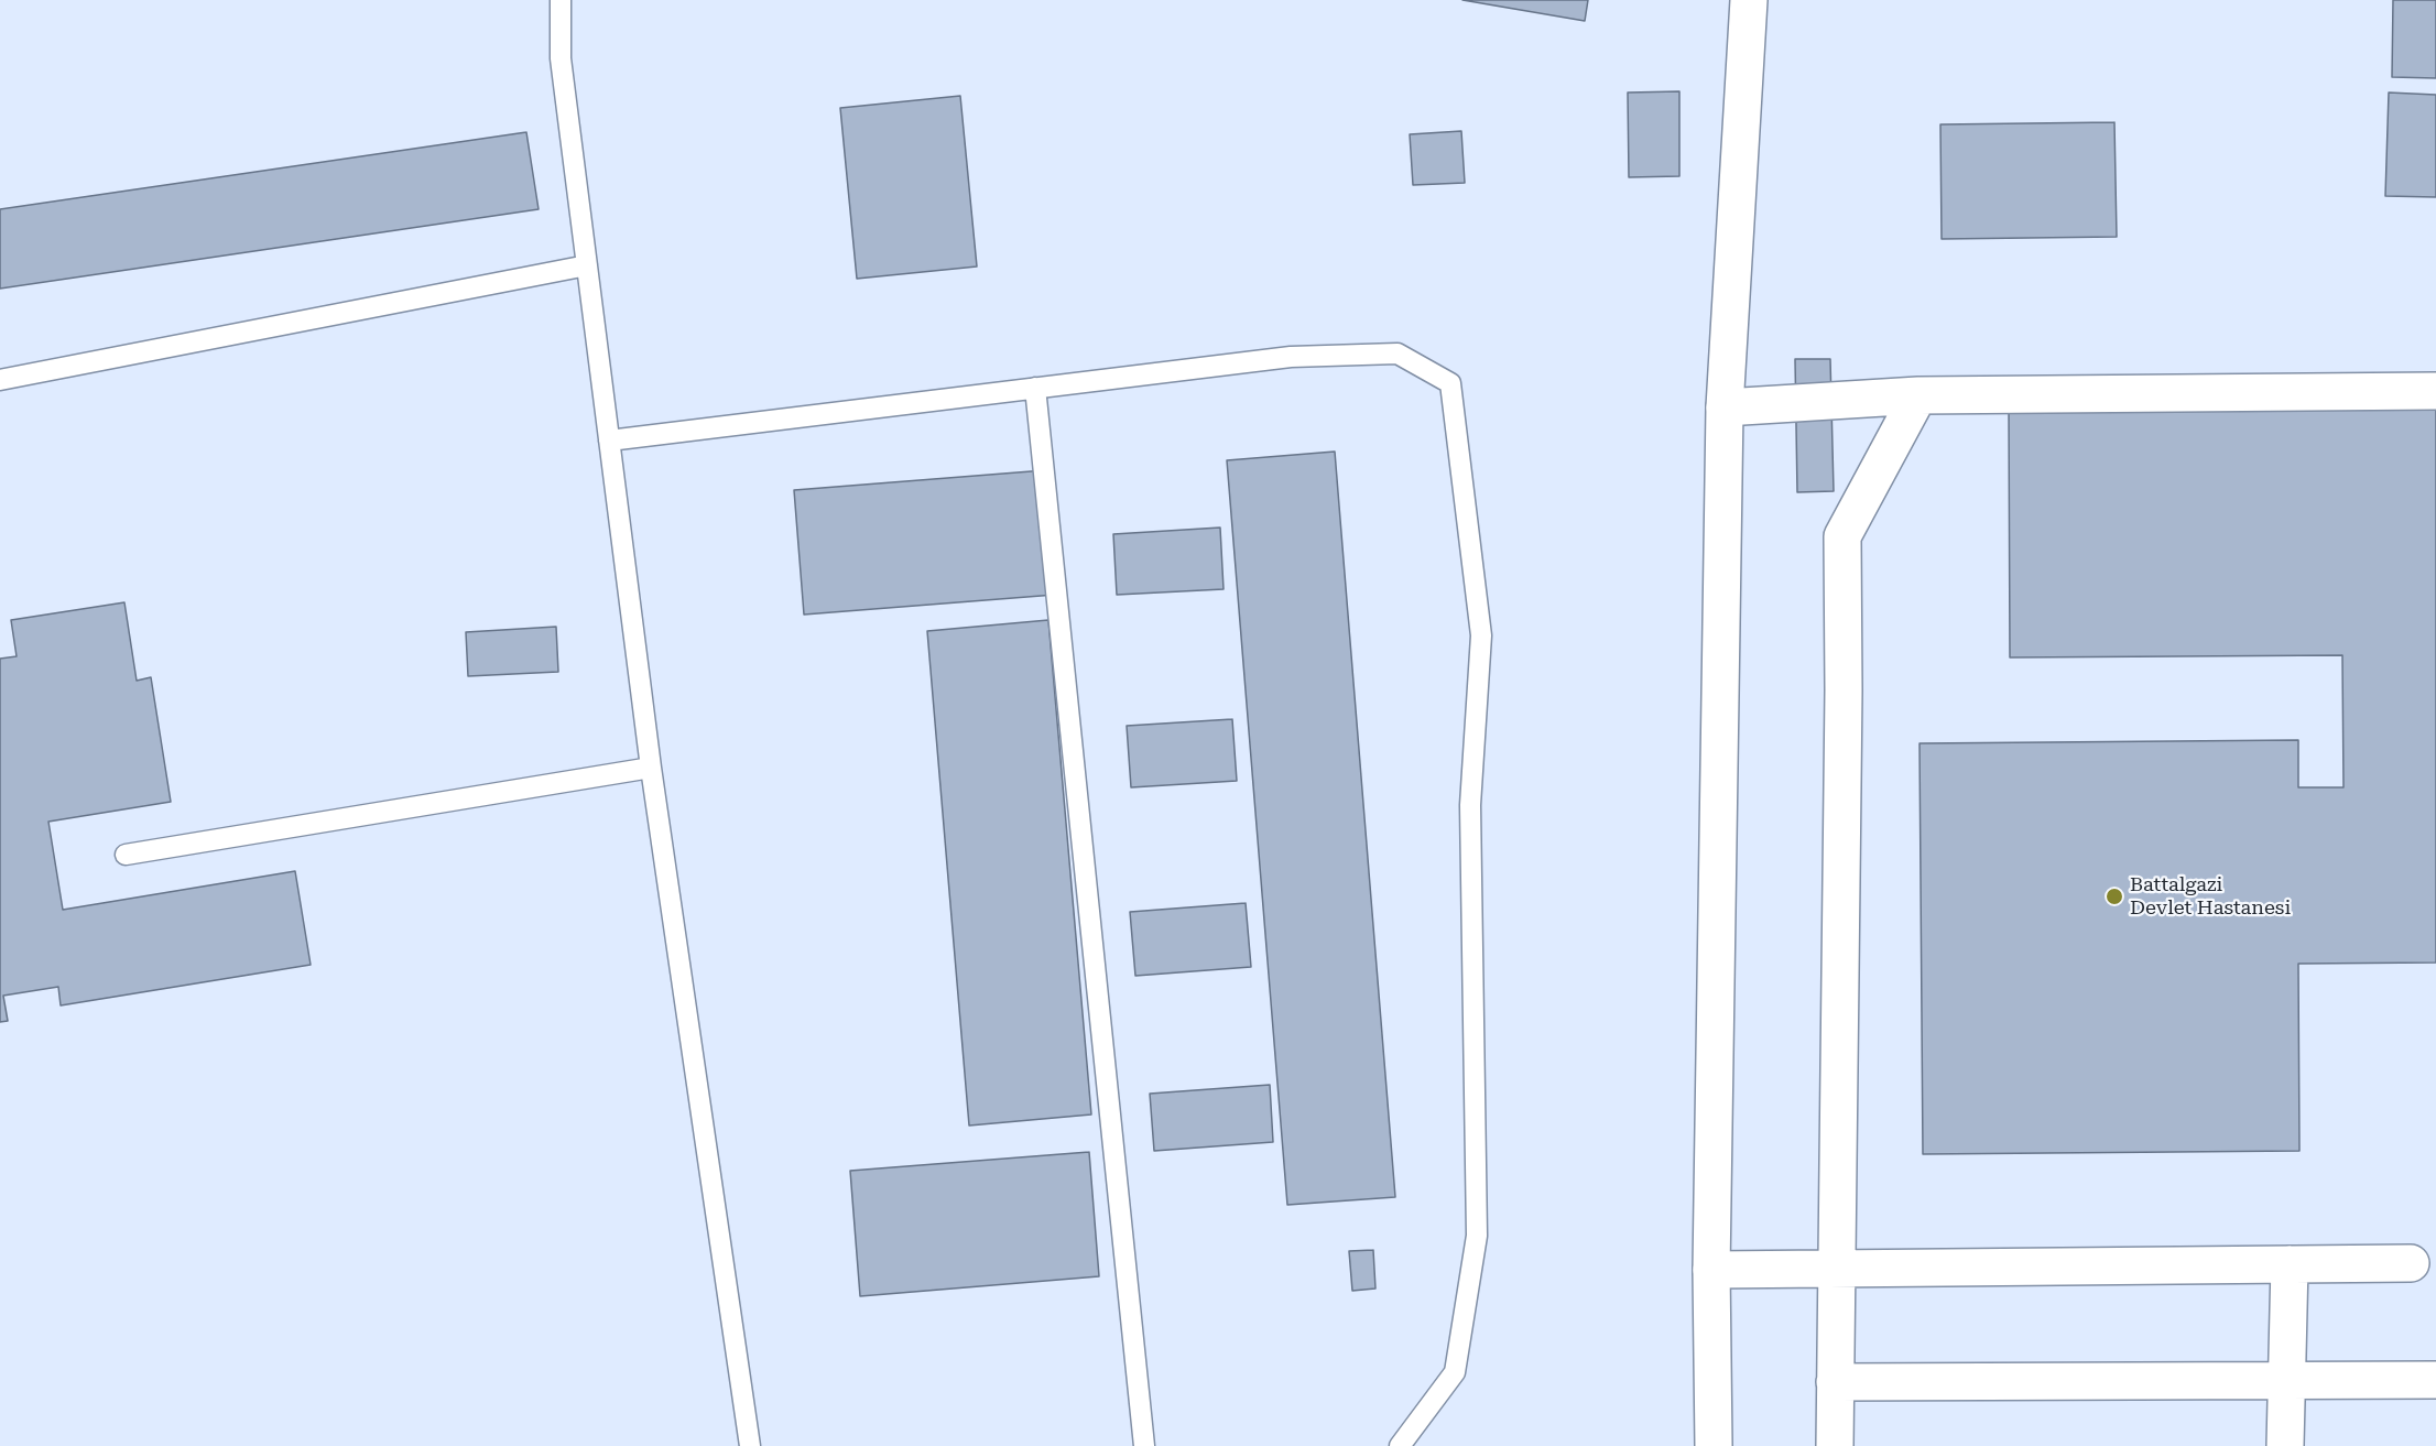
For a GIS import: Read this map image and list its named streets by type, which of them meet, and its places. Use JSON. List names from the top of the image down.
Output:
{
  "places": ["Battalgazi Devlet Hastanesi"]
}
